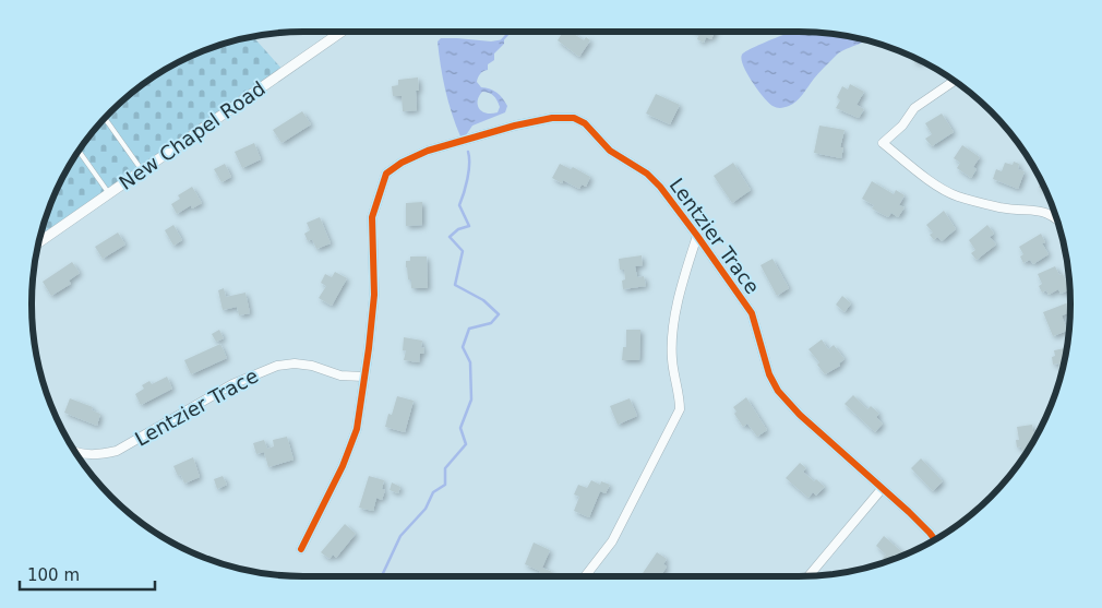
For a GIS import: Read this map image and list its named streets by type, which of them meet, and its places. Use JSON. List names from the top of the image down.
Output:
{
  "streets": {
    "street": ["New Chapel Road", "Lentzier Trace"]
  },
  "scale_bar": "100 m"
}
